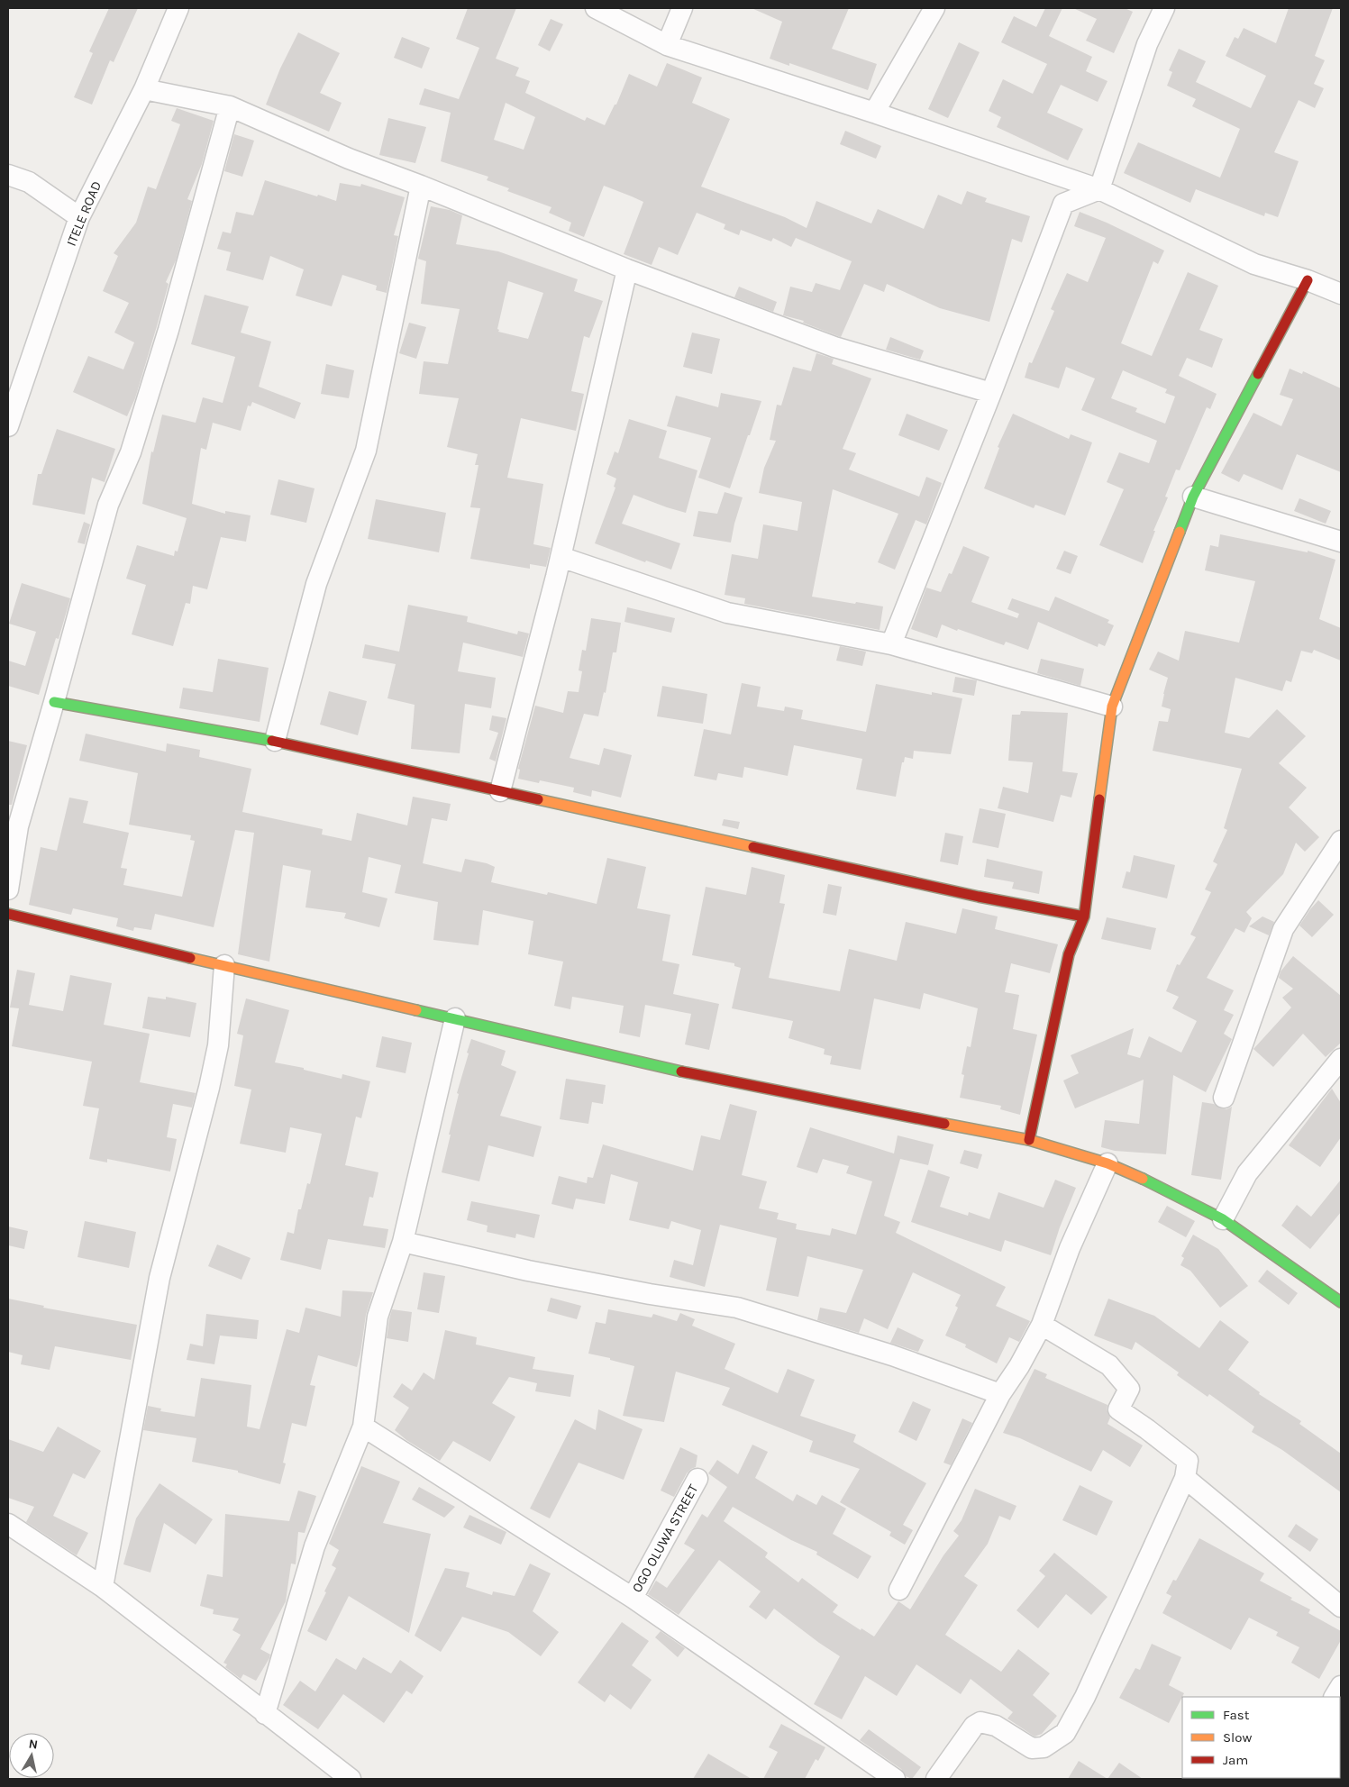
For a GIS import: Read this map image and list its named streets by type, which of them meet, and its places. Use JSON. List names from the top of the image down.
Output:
{
  "streets": {
    "street": ["ITELE ROAD", "OGO OLUWA STREET"]
  },
  "legend": ["Fast", "Slow", "Jam"],
  "north": "top"
}
